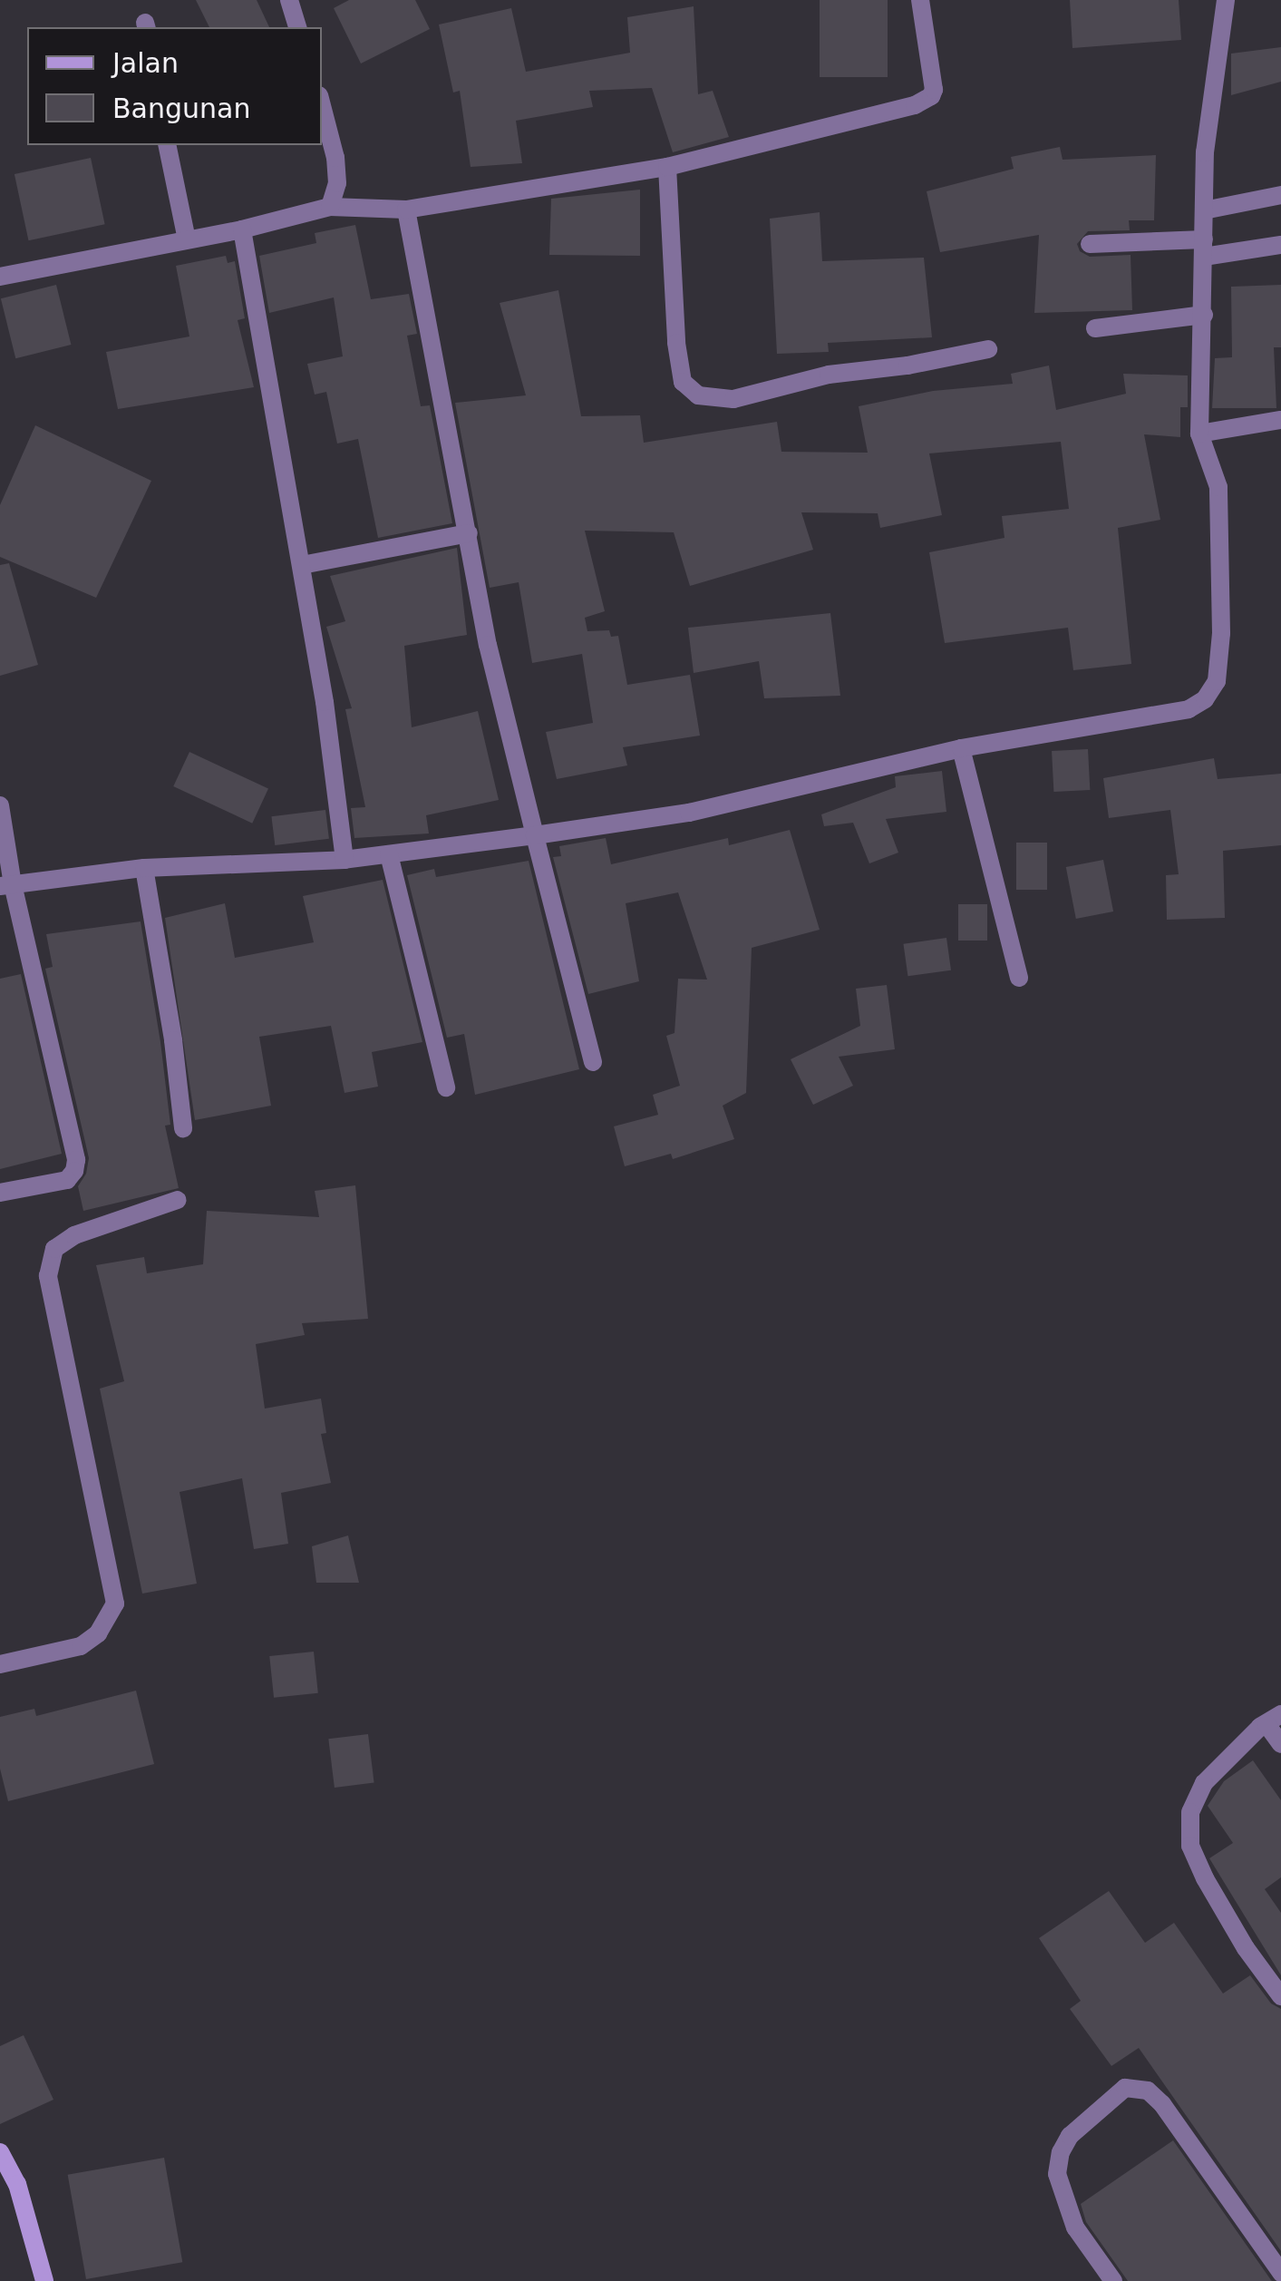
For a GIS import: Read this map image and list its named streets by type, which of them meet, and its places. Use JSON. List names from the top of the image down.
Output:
{
  "legend": ["Jalan", "Bangunan"]
}
